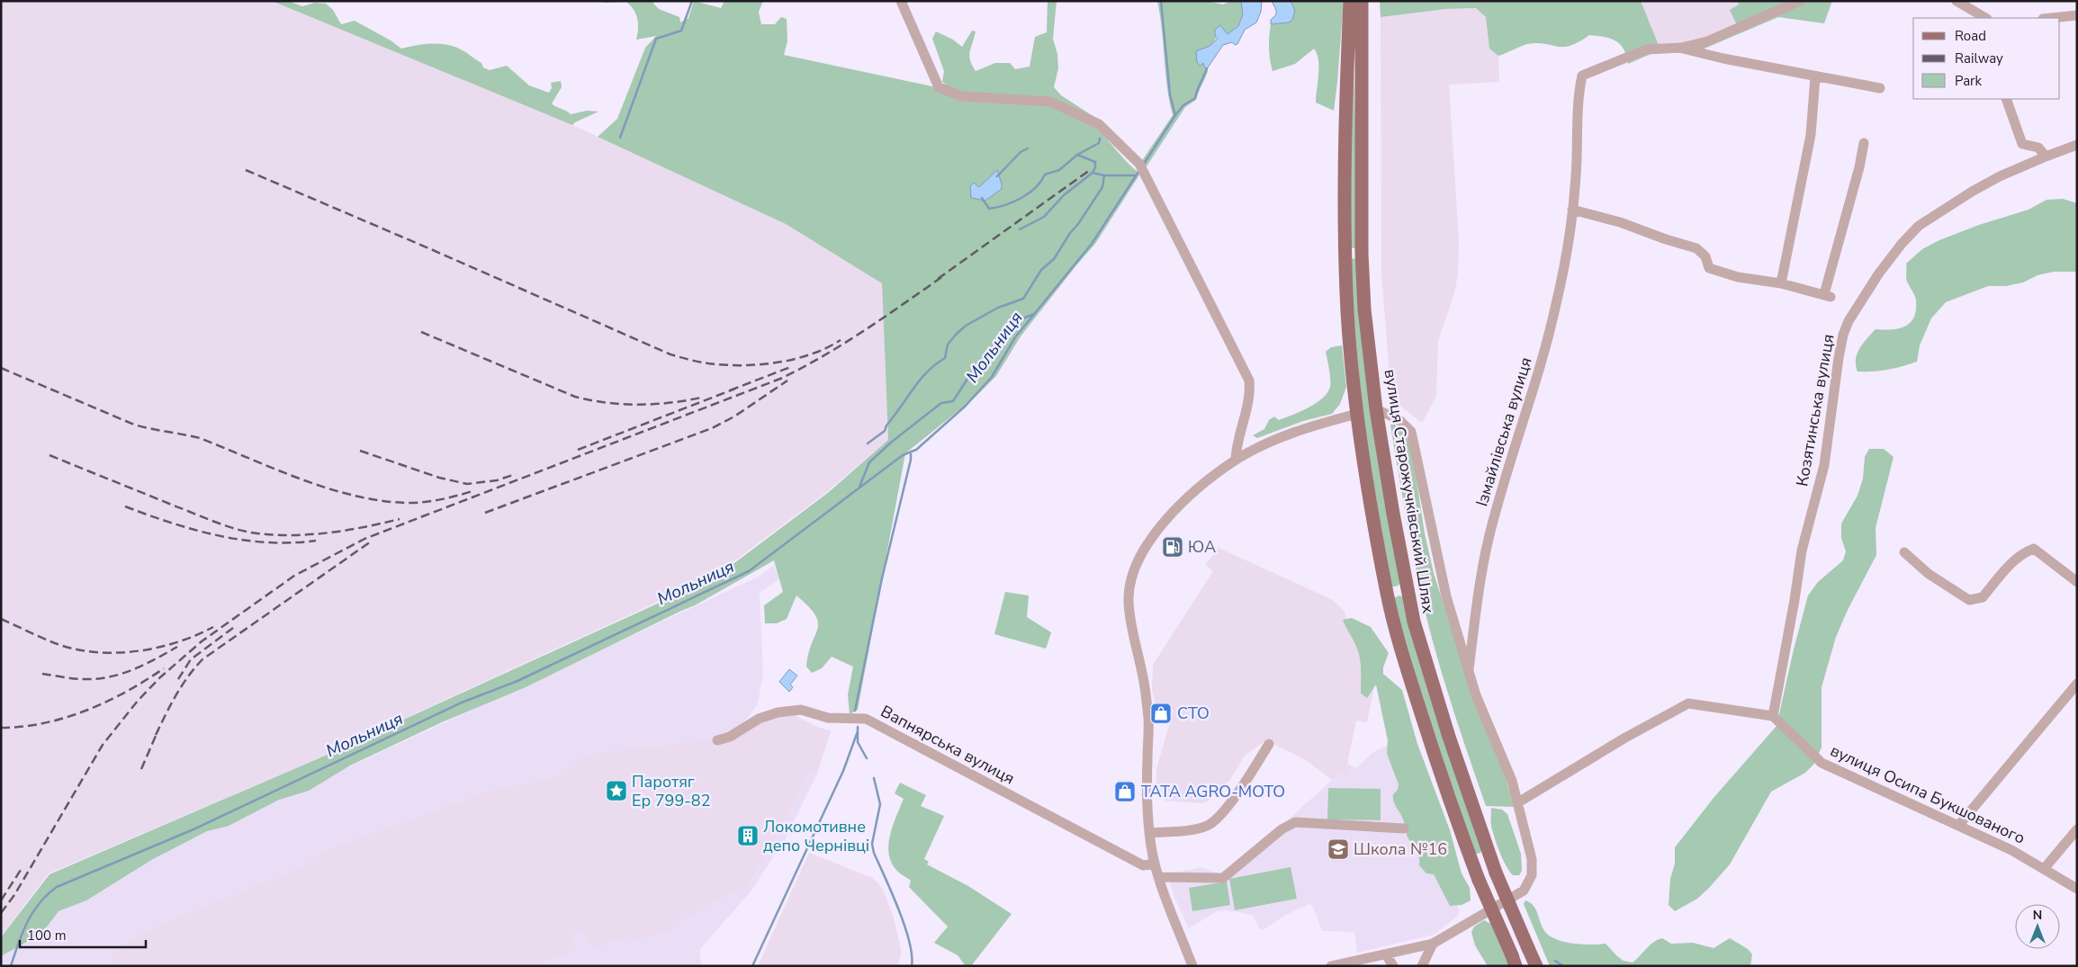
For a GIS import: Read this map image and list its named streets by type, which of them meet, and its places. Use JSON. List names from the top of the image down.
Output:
{
  "streets": {
    "main road": ["вулиця Старожучківський Шлях"],
    "street": [
      "Козятинська вулиця",
      "Ізмайлівська вулиця",
      "Вапнярська вулиця",
      "вулиця Осипа Букшованого"
    ]
  },
  "crossings": [
    ["Козятинська вулиця", "вулиця Осипа Букшованого"]
  ],
  "water": ["Мольниця"],
  "places": {
    "fuel station": ["ЮА"],
    "shop": ["СТО", "TATA AGRO-MOTO"],
    "place": ["Паротяг Ер 799-82"],
    "building": ["Локомотивне депо Чернівці"],
    "school or university": ["Школа №16"]
  },
  "legend": ["Road", "Railway", "Park"],
  "scale_bar": "100 m",
  "north": "top"
}
